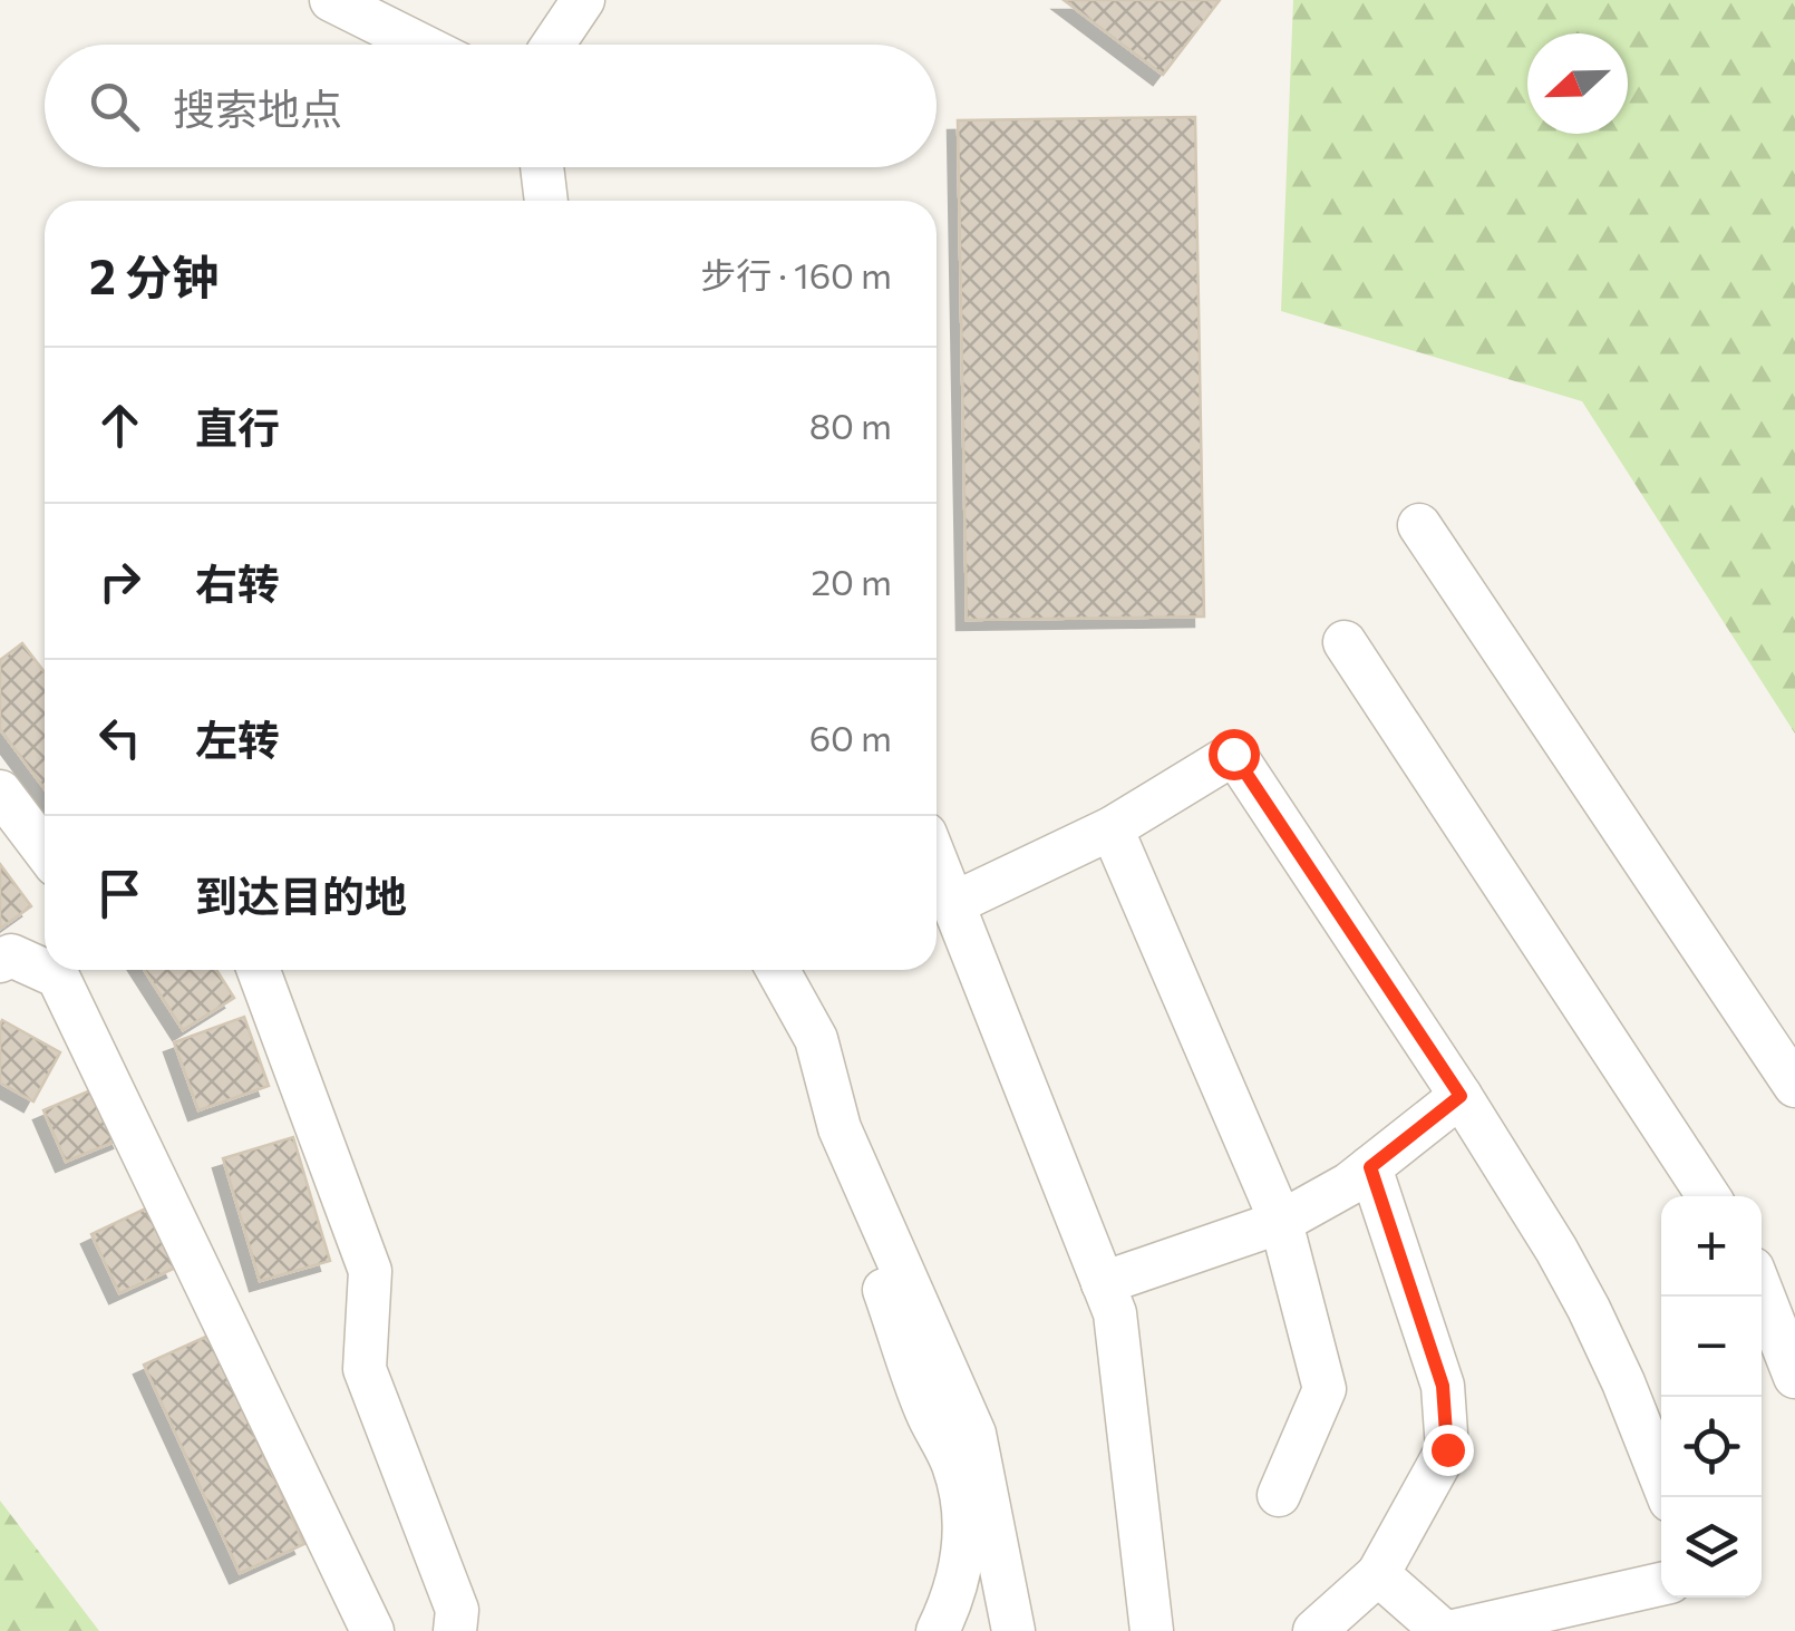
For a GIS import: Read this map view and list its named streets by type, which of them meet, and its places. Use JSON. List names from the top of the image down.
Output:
{
  "north": "left",
  "page": {
    "search": "搜索地点",
    "heading": ["2 分钟", "步行 · 160 m"],
    "list": [
      ["直行", "80 m"],
      ["右转", "20 m"],
      ["左转", "60 m"],
      "到达目的地"
    ],
    "map_buttons": ["+", "−"]
  }
}
